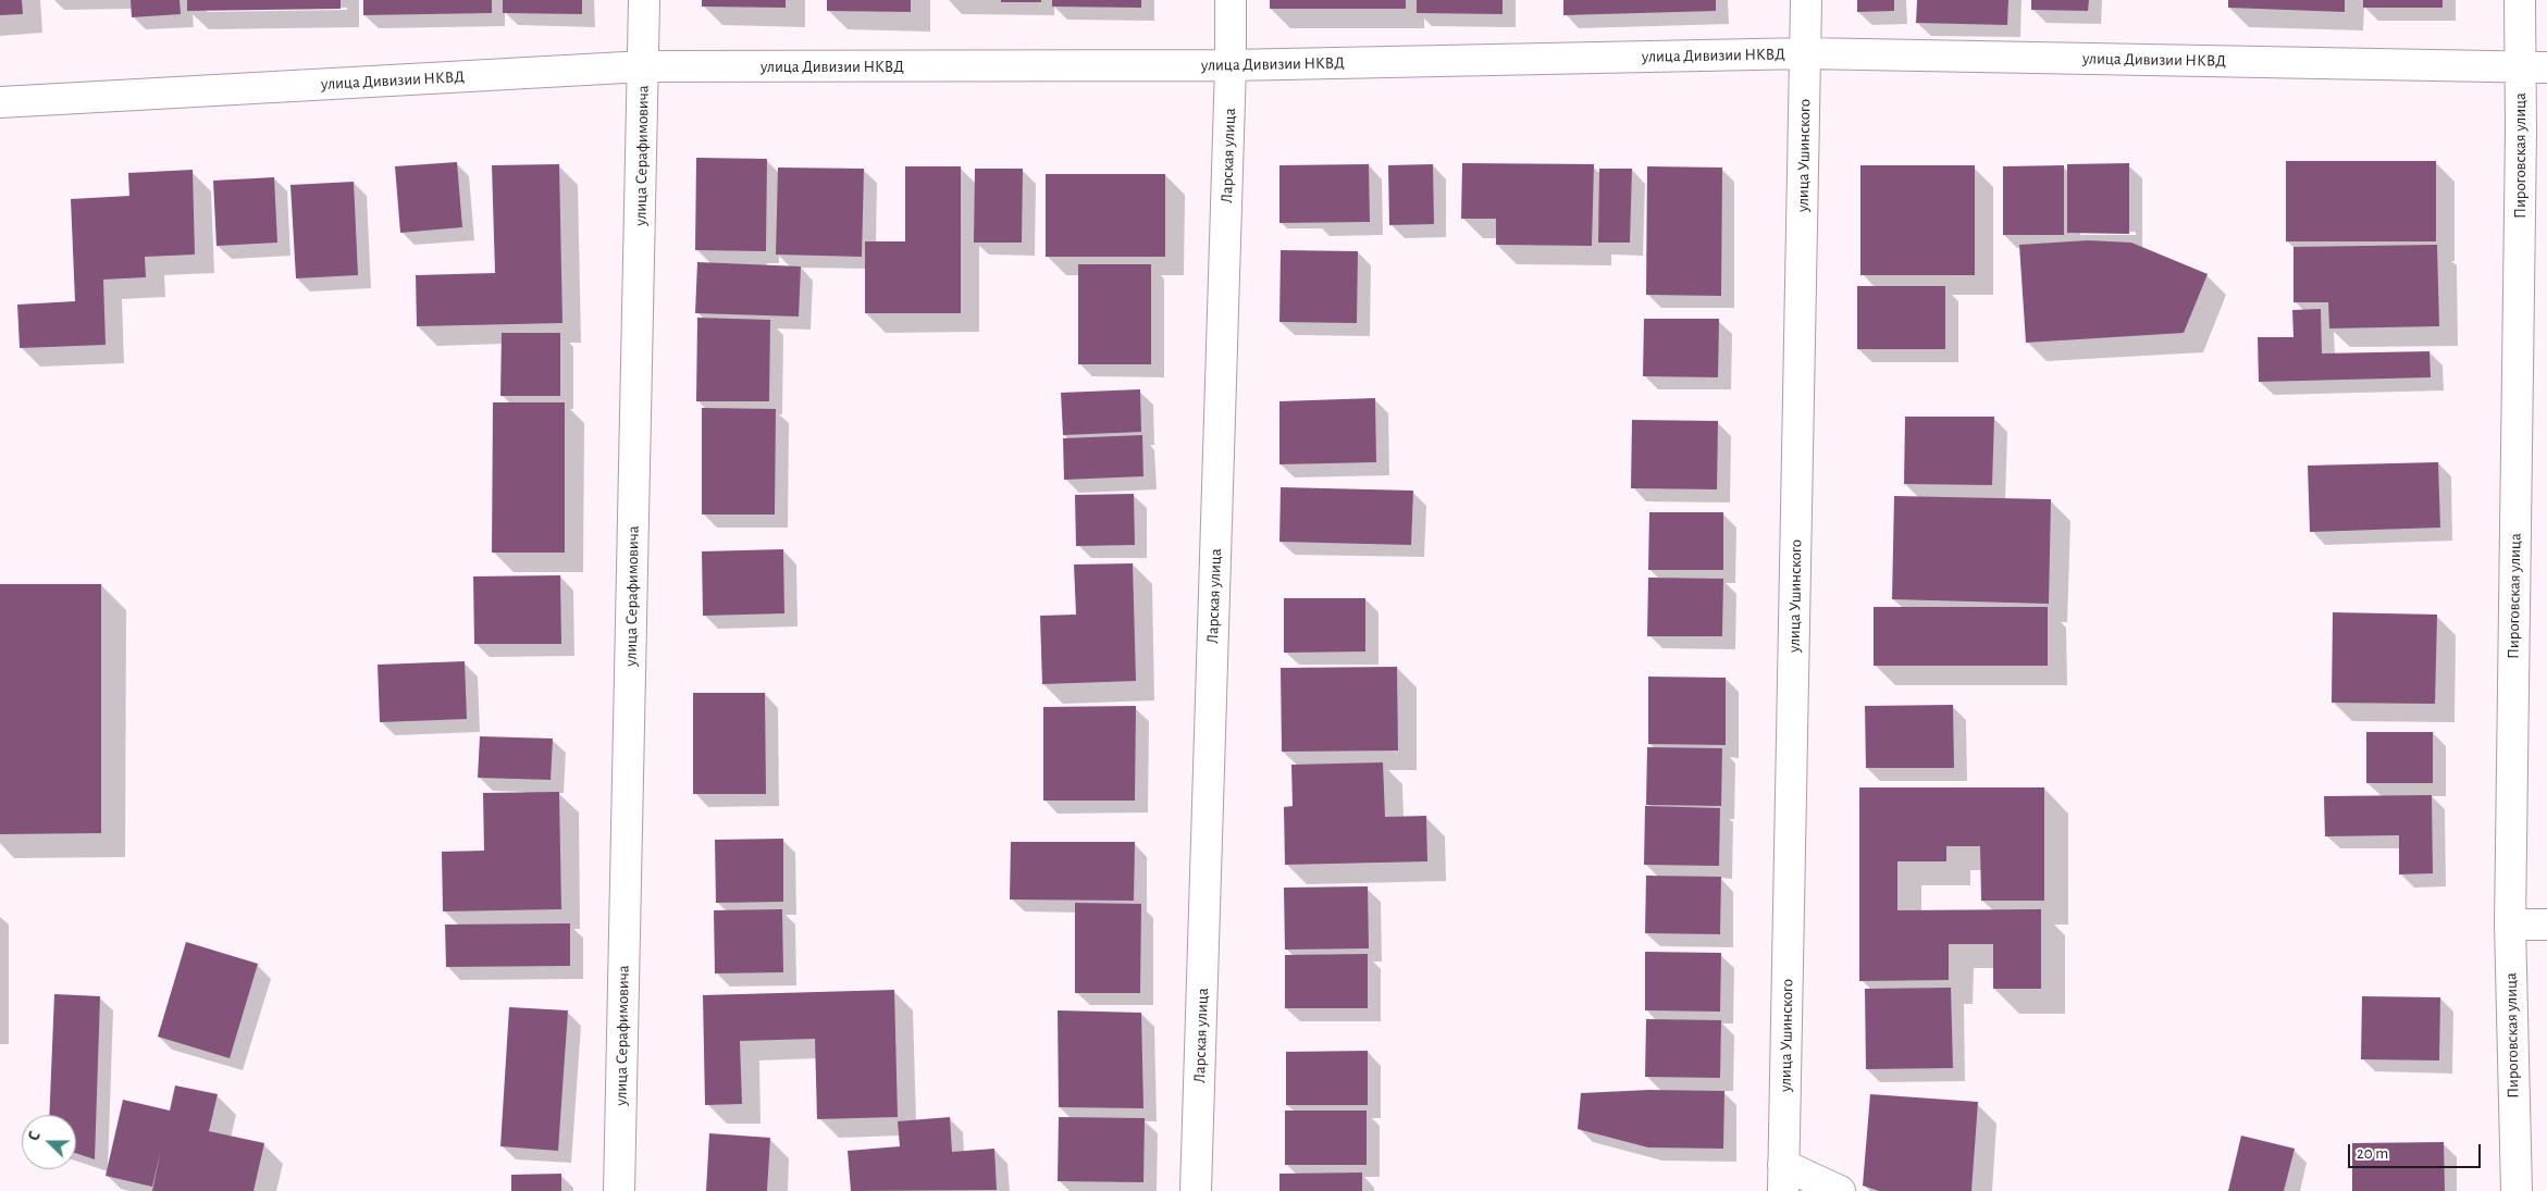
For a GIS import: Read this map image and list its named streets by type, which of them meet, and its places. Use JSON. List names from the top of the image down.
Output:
{
  "streets": {
    "street": [
      "улица Дивизии НКВД",
      "улица Серафимовича",
      "Ларская улица",
      "улица Ушинского",
      "Пироговская улица"
    ]
  },
  "crossings": [
    ["улица Дивизии НКВД", "улица Серафимовича"],
    ["улица Дивизии НКВД", "Ларская улица"],
    ["улица Дивизии НКВД", "улица Ушинского"],
    ["улица Дивизии НКВД", "Пироговская улица"]
  ],
  "scale_bar": "20 m",
  "north": "left"
}
